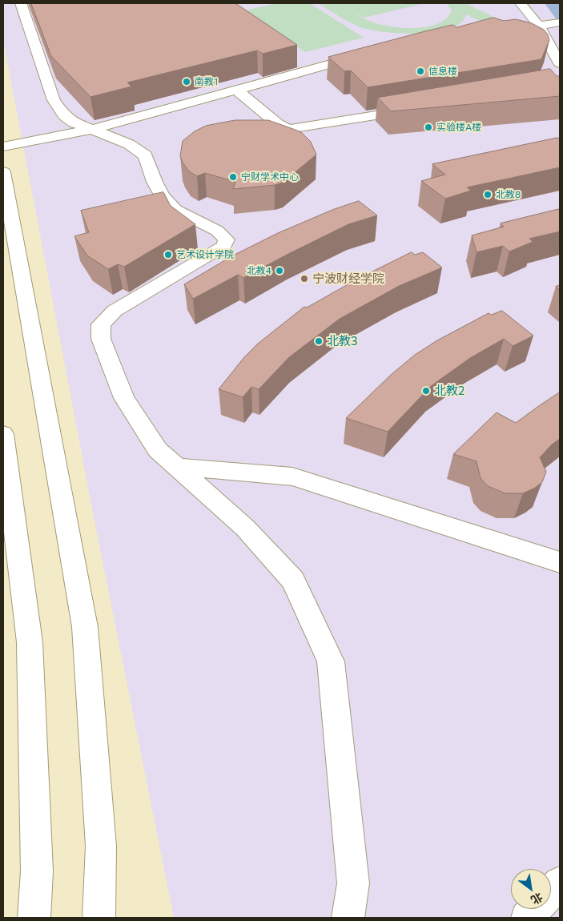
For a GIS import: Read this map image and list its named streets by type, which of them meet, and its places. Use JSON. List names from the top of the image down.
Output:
{
  "places": [
    "信息楼",
    "南教1",
    "实验楼A楼",
    "宁财学术中心",
    "北教8",
    "艺术设计学院",
    "北教4",
    "宁波财经学院",
    "北教3",
    "北教2"
  ],
  "north": "bottom right"
}
